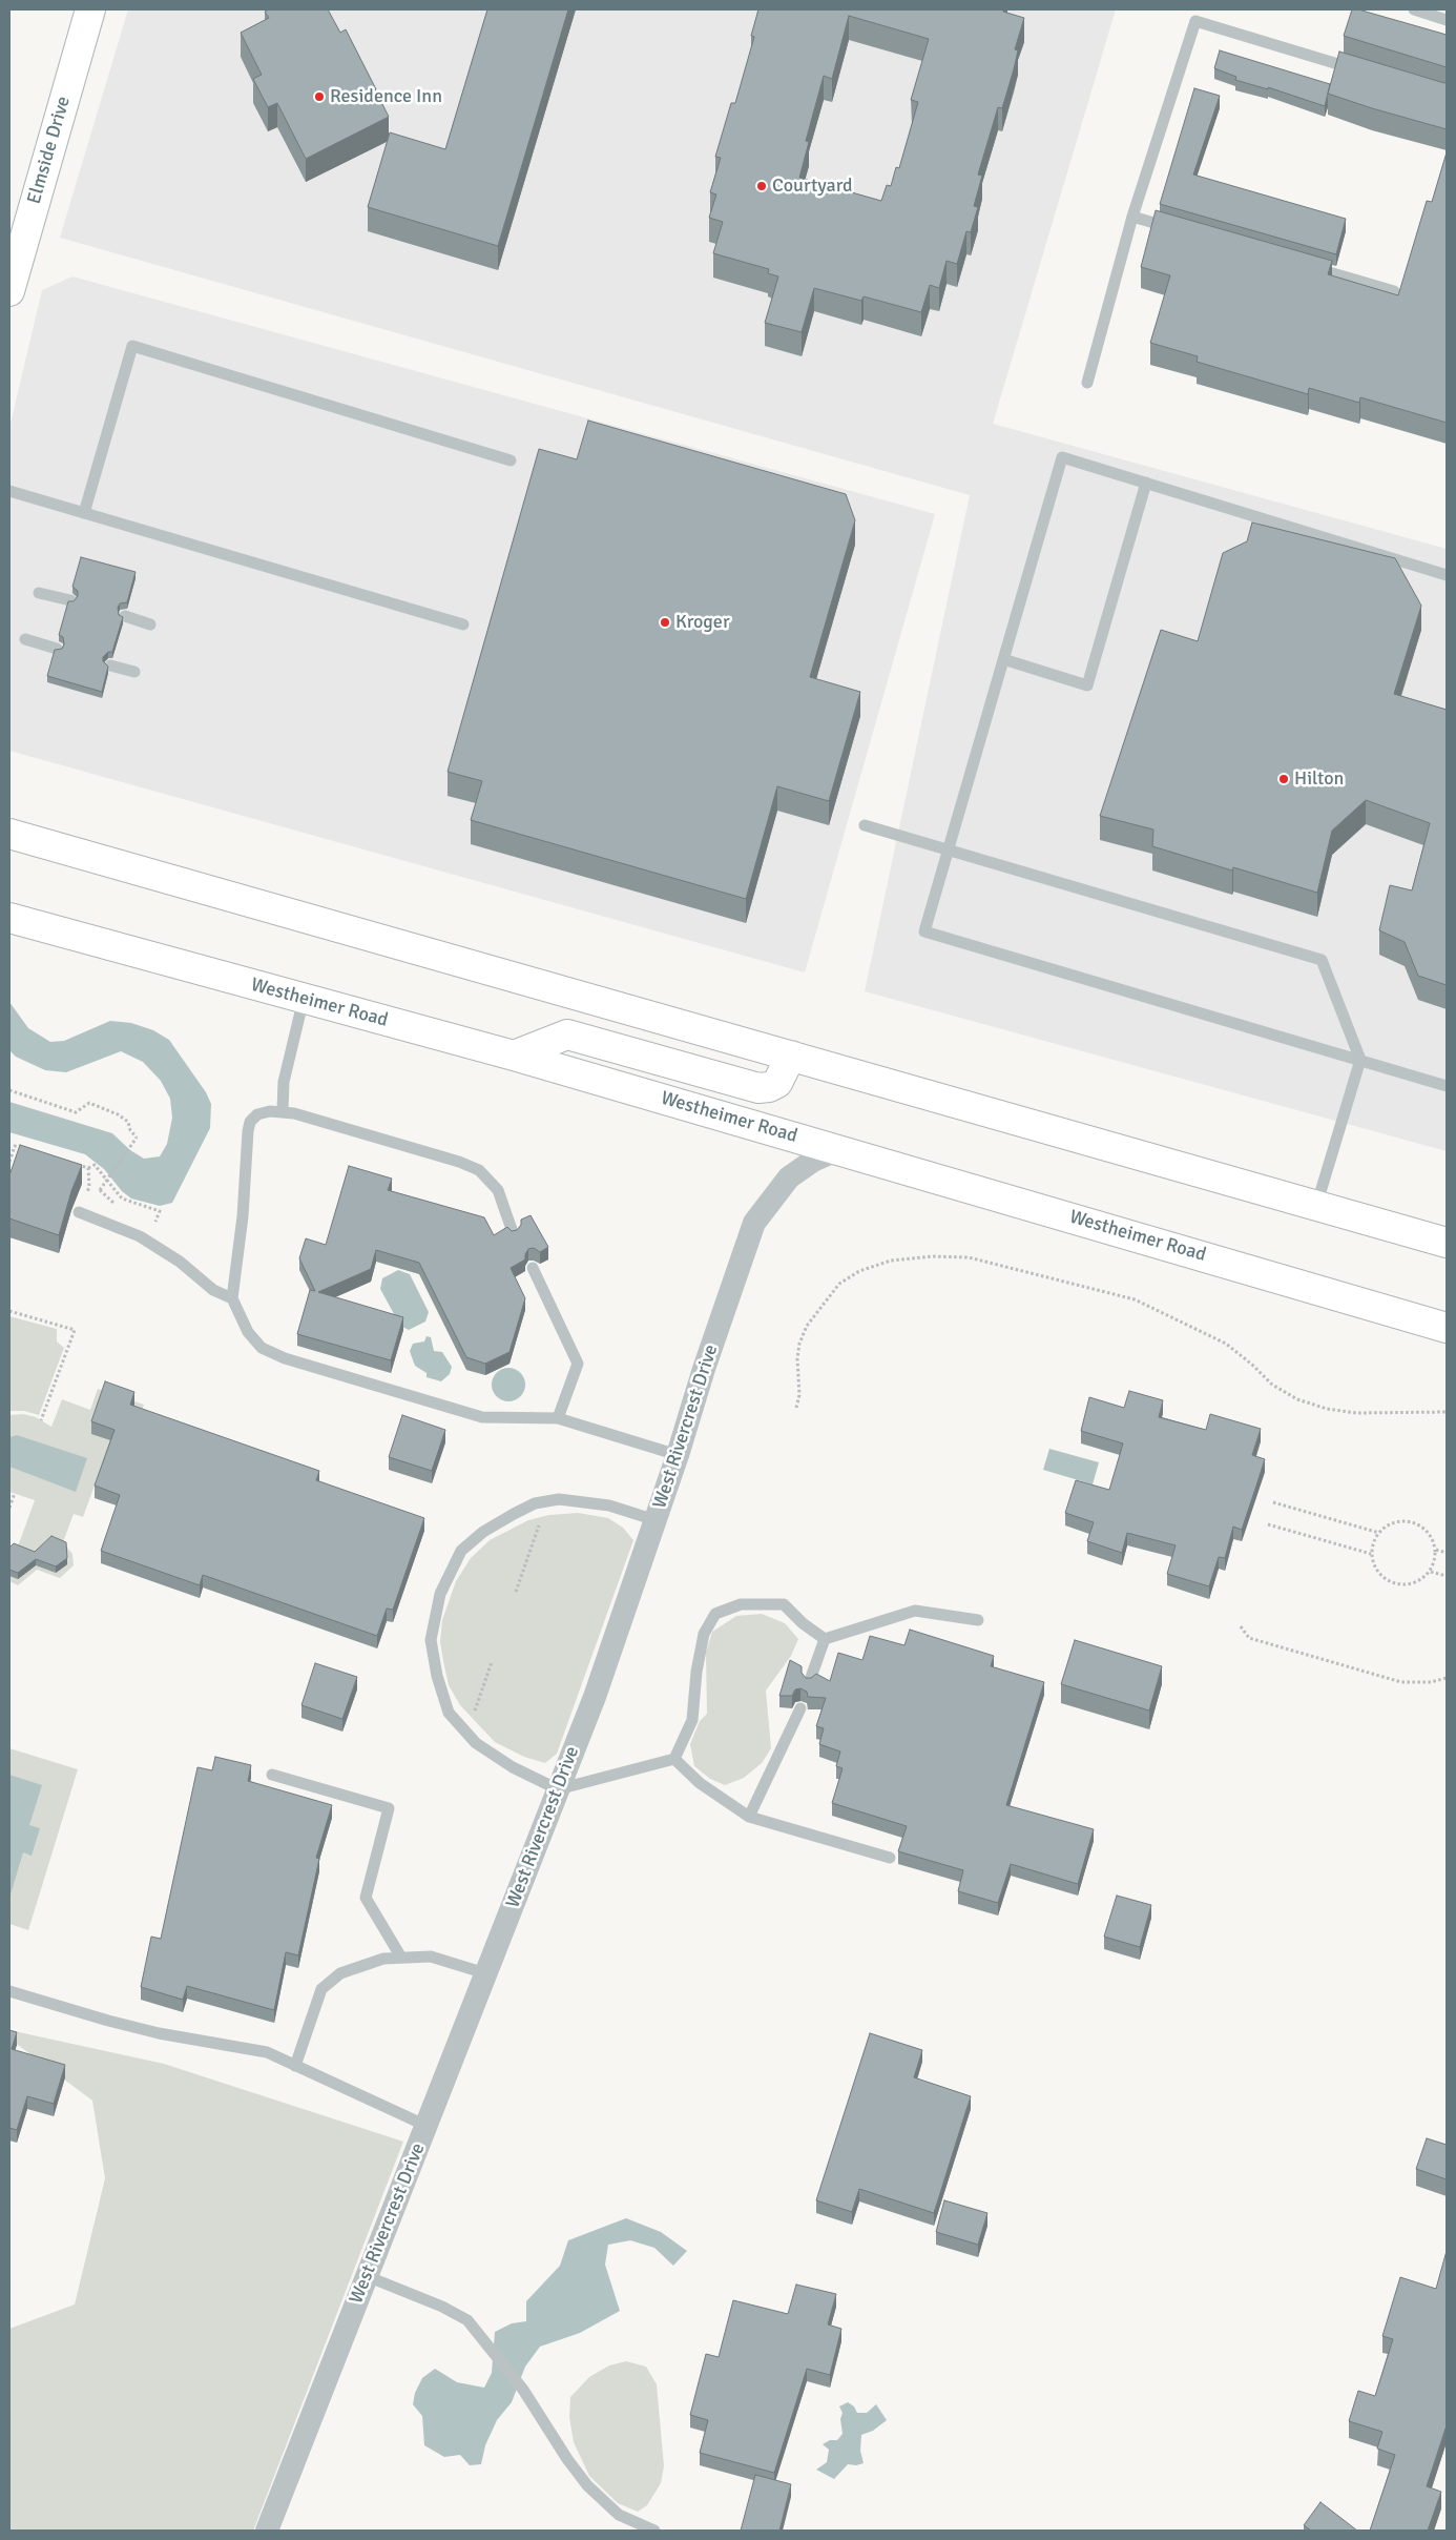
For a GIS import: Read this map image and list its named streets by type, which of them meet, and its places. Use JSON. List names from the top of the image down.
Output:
{
  "streets": {
    "main road": ["Elmside Drive", "Westheimer Road"],
    "street": ["West Rivercrest Drive"]
  },
  "crossings": [
    ["Westheimer Road", "West Rivercrest Drive"]
  ],
  "places": [
    "Residence Inn",
    "Courtyard",
    "Kroger",
    "Hilton"
  ]
}
